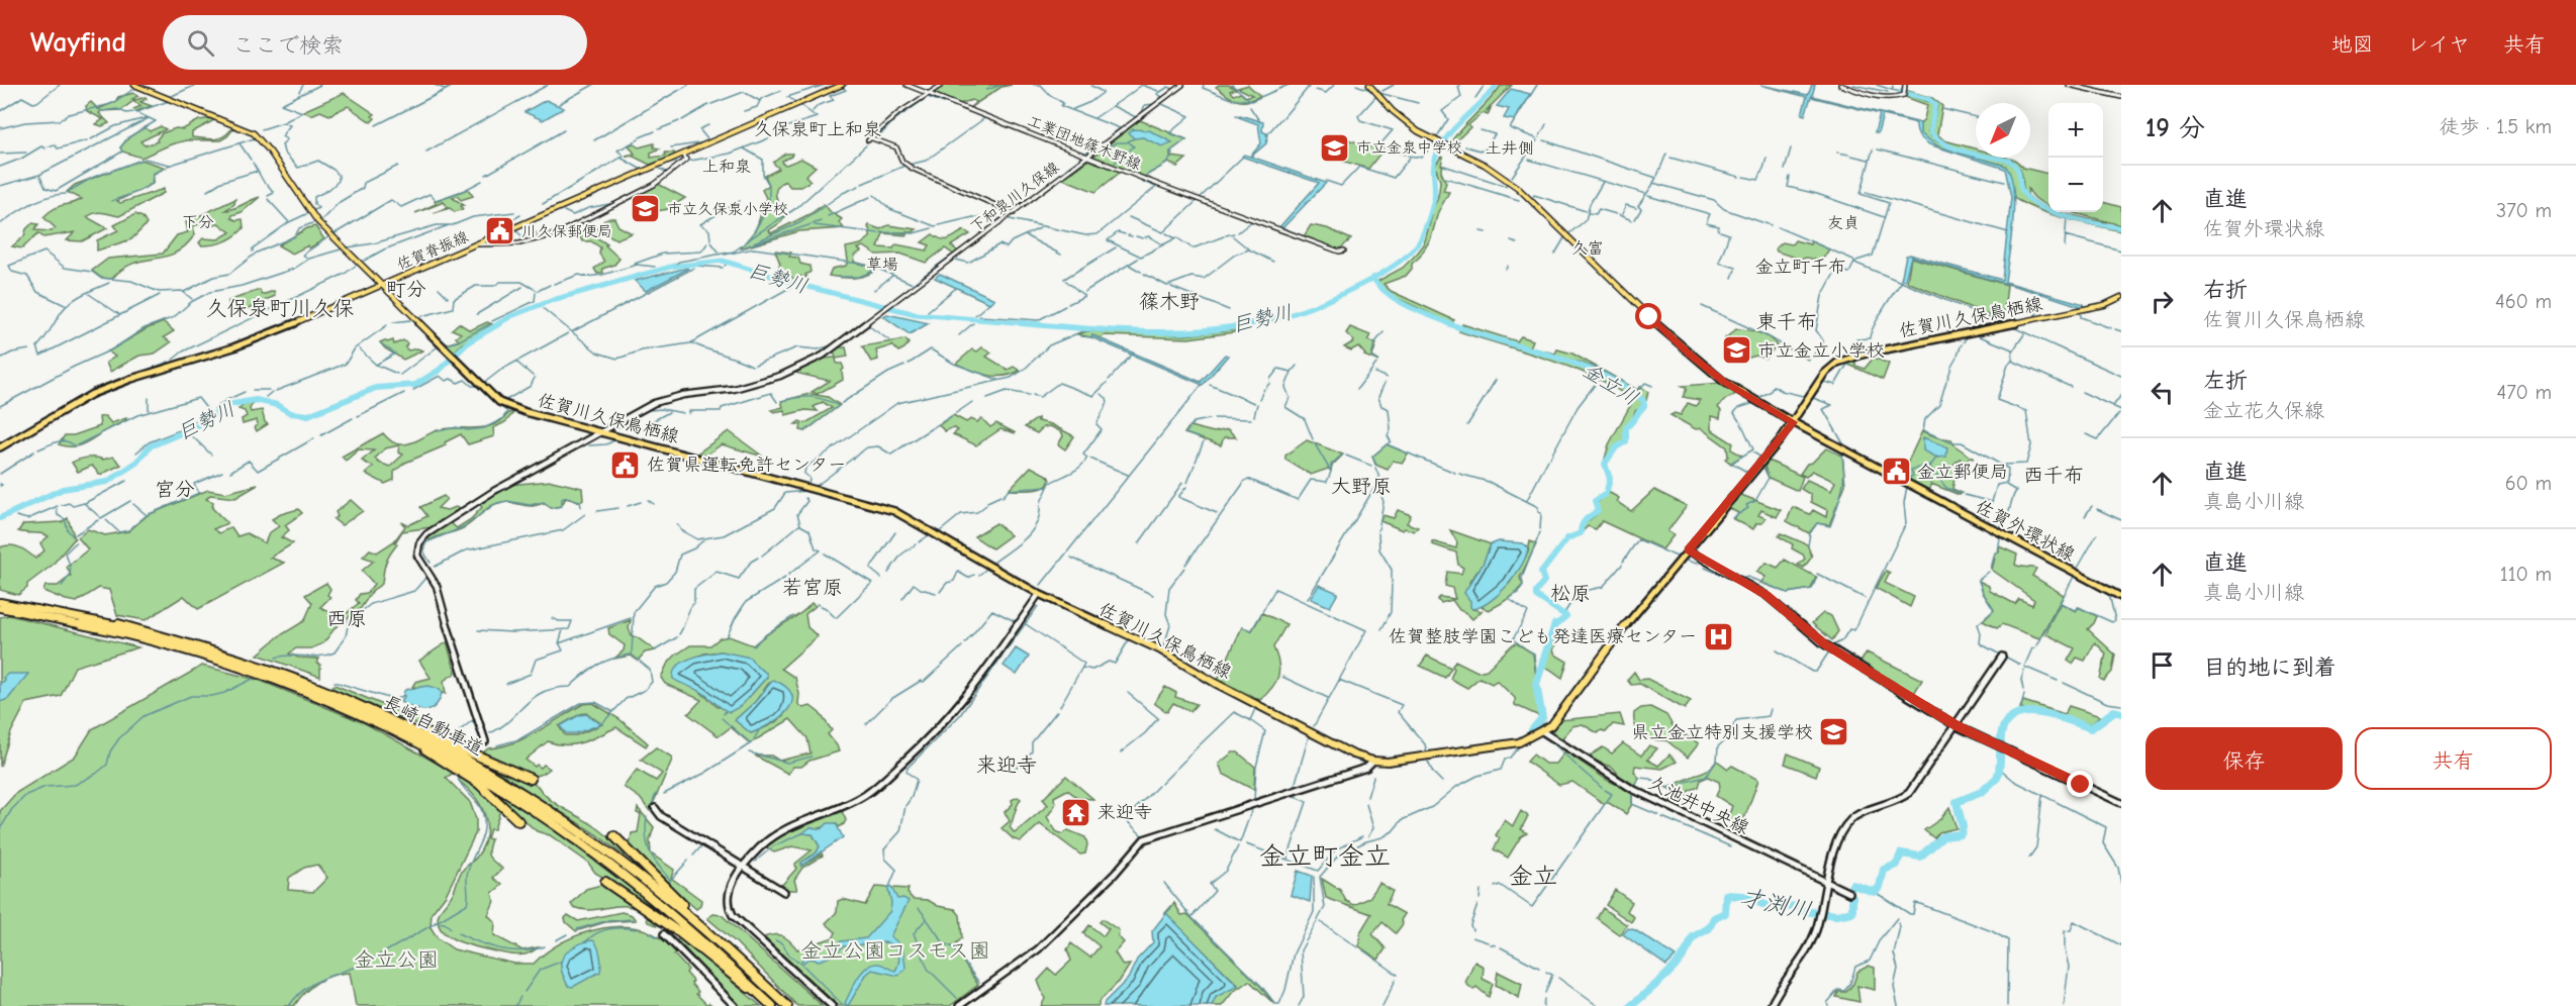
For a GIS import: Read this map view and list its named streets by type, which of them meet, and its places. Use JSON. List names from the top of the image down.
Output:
{
  "streets": {
    "highway": ["長崎自動車道"],
    "main road": ["佐賀脊振線", "佐賀川久保鳥栖線", "佐賀外環状線"],
    "street": ["工業団地篠木野線", "下和泉川久保線", "久池井中央線"]
  },
  "crossings": [
    ["工業団地篠木野線", "下和泉川久保線"],
    ["下和泉川久保線", "佐賀川久保鳥栖線"],
    ["佐賀脊振線", "佐賀川久保鳥栖線"],
    ["佐賀川久保鳥栖線", "佐賀外環状線"],
    ["佐賀川久保鳥栖線", "久池井中央線"]
  ],
  "districts": [
    "久保泉町上和泉",
    "土井側",
    "上和泉",
    "下分",
    "友貞",
    "久富",
    "草場",
    "金立町千布",
    "町分",
    "篠木野",
    "久保泉町川久保",
    "東千布",
    "西千布",
    "大野原",
    "宮分",
    "若宮原",
    "松原",
    "西原",
    "来迎寺",
    "金立町金立",
    "金立"
  ],
  "water": ["巨勢川", "金立川", "才渕川"],
  "parks": ["金立公園コスモス園", "金立公園"],
  "places": {
    "school or university": [
      "市立金泉中学校",
      "市立久保泉小学校",
      "市立金立小学校",
      "県立金立特別支援学校"
    ],
    "public building": ["川久保郵便局", "佐賀県運転免許センター", "金立郵便局"],
    "hospital": ["佐賀整肢学園こども発達医療センター"],
    "temple": ["来迎寺"]
  },
  "north": "bottom left",
  "page": {
    "header": "Wayfind",
    "search": "ここで検索",
    "nav": ["地図", "レイヤ", "共有"],
    "heading": ["19 分", "徒歩 · 1.5 km"],
    "map_buttons": ["+", "−"],
    "list": [
      ["直進", "佐賀外環状線", "370 m"],
      ["右折", "佐賀川久保鳥栖線", "460 m"],
      ["左折", "金立花久保線", "470 m"],
      ["直進", "真島小川線", "60 m"],
      ["直進", "真島小川線", "110 m"],
      "目的地に到着"
    ],
    "buttons": ["保存", "共有"]
  }
}
